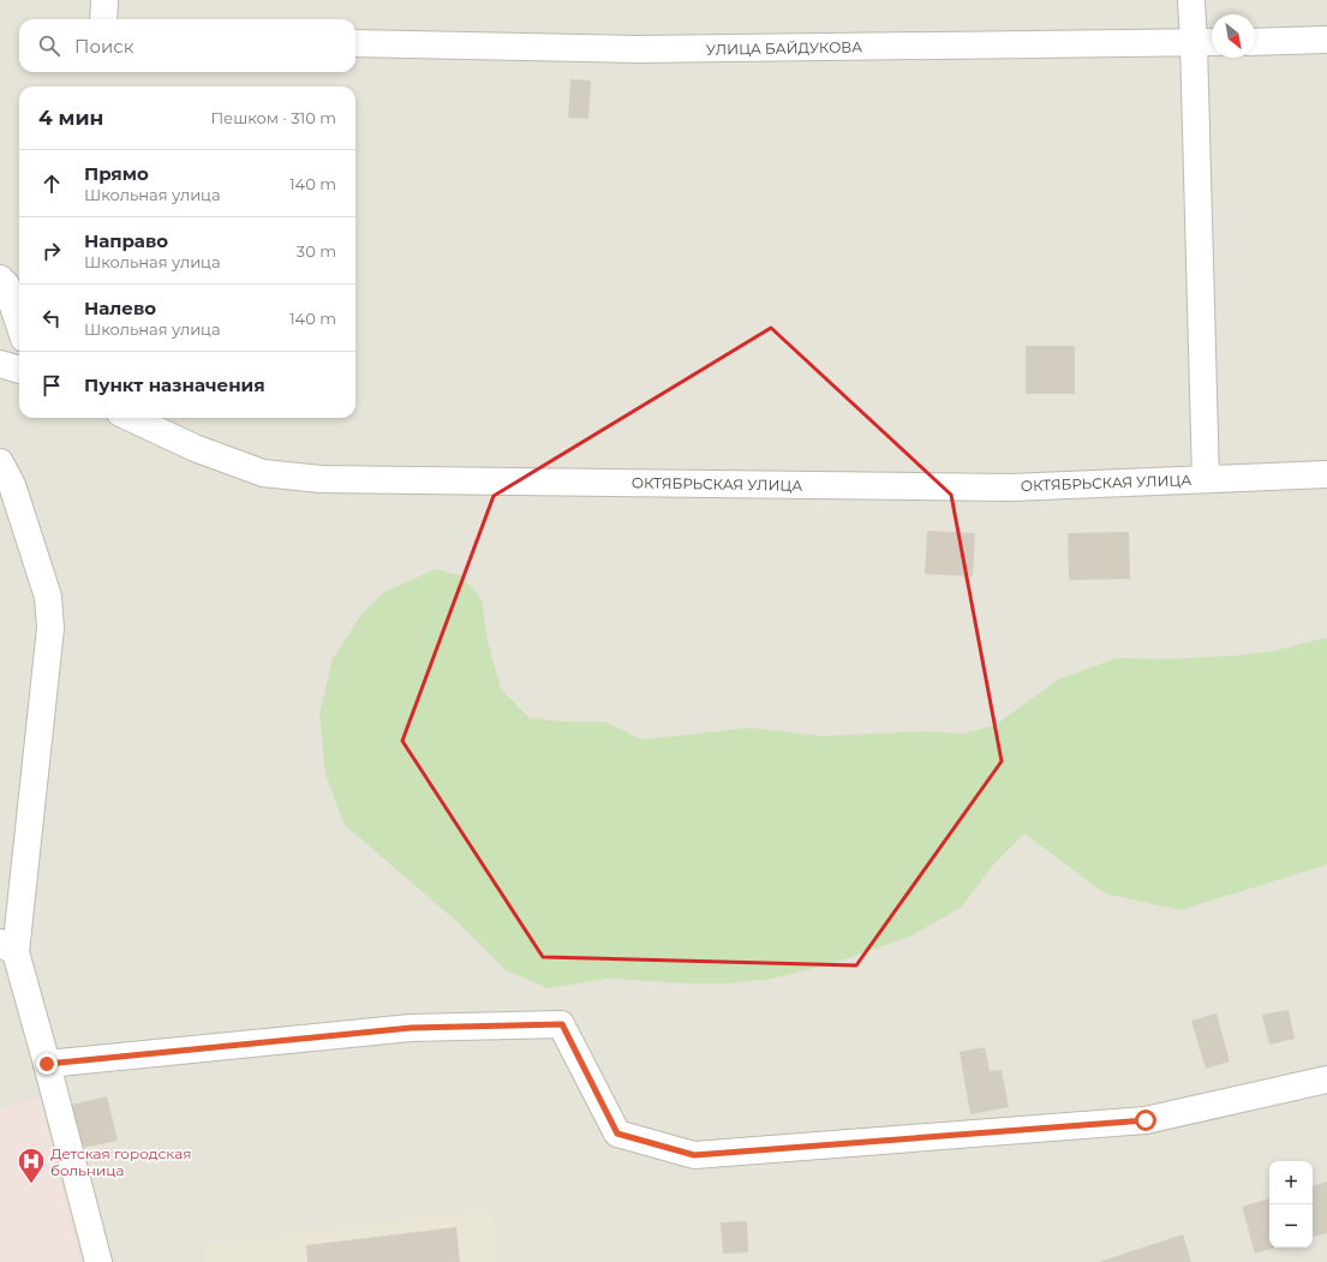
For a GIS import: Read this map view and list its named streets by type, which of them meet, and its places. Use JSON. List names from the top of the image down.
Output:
{
  "streets": {
    "street": ["УЛИЦА БАЙДУКОВА", "ОКТЯБРЬСКАЯ УЛИЦА"]
  },
  "places": {
    "hospital": ["Детская городская больница"]
  },
  "north": "bottom right",
  "page": {
    "search": "Поиск",
    "heading": ["4 мин", "Пешком · 310 m"],
    "list": [
      ["Прямо", "Школьная улица", "140 m"],
      ["Направо", "Школьная улица", "30 m"],
      ["Налево", "Школьная улица", "140 m"],
      "Пункт назначения"
    ],
    "map_buttons": ["+", "−"]
  }
}
